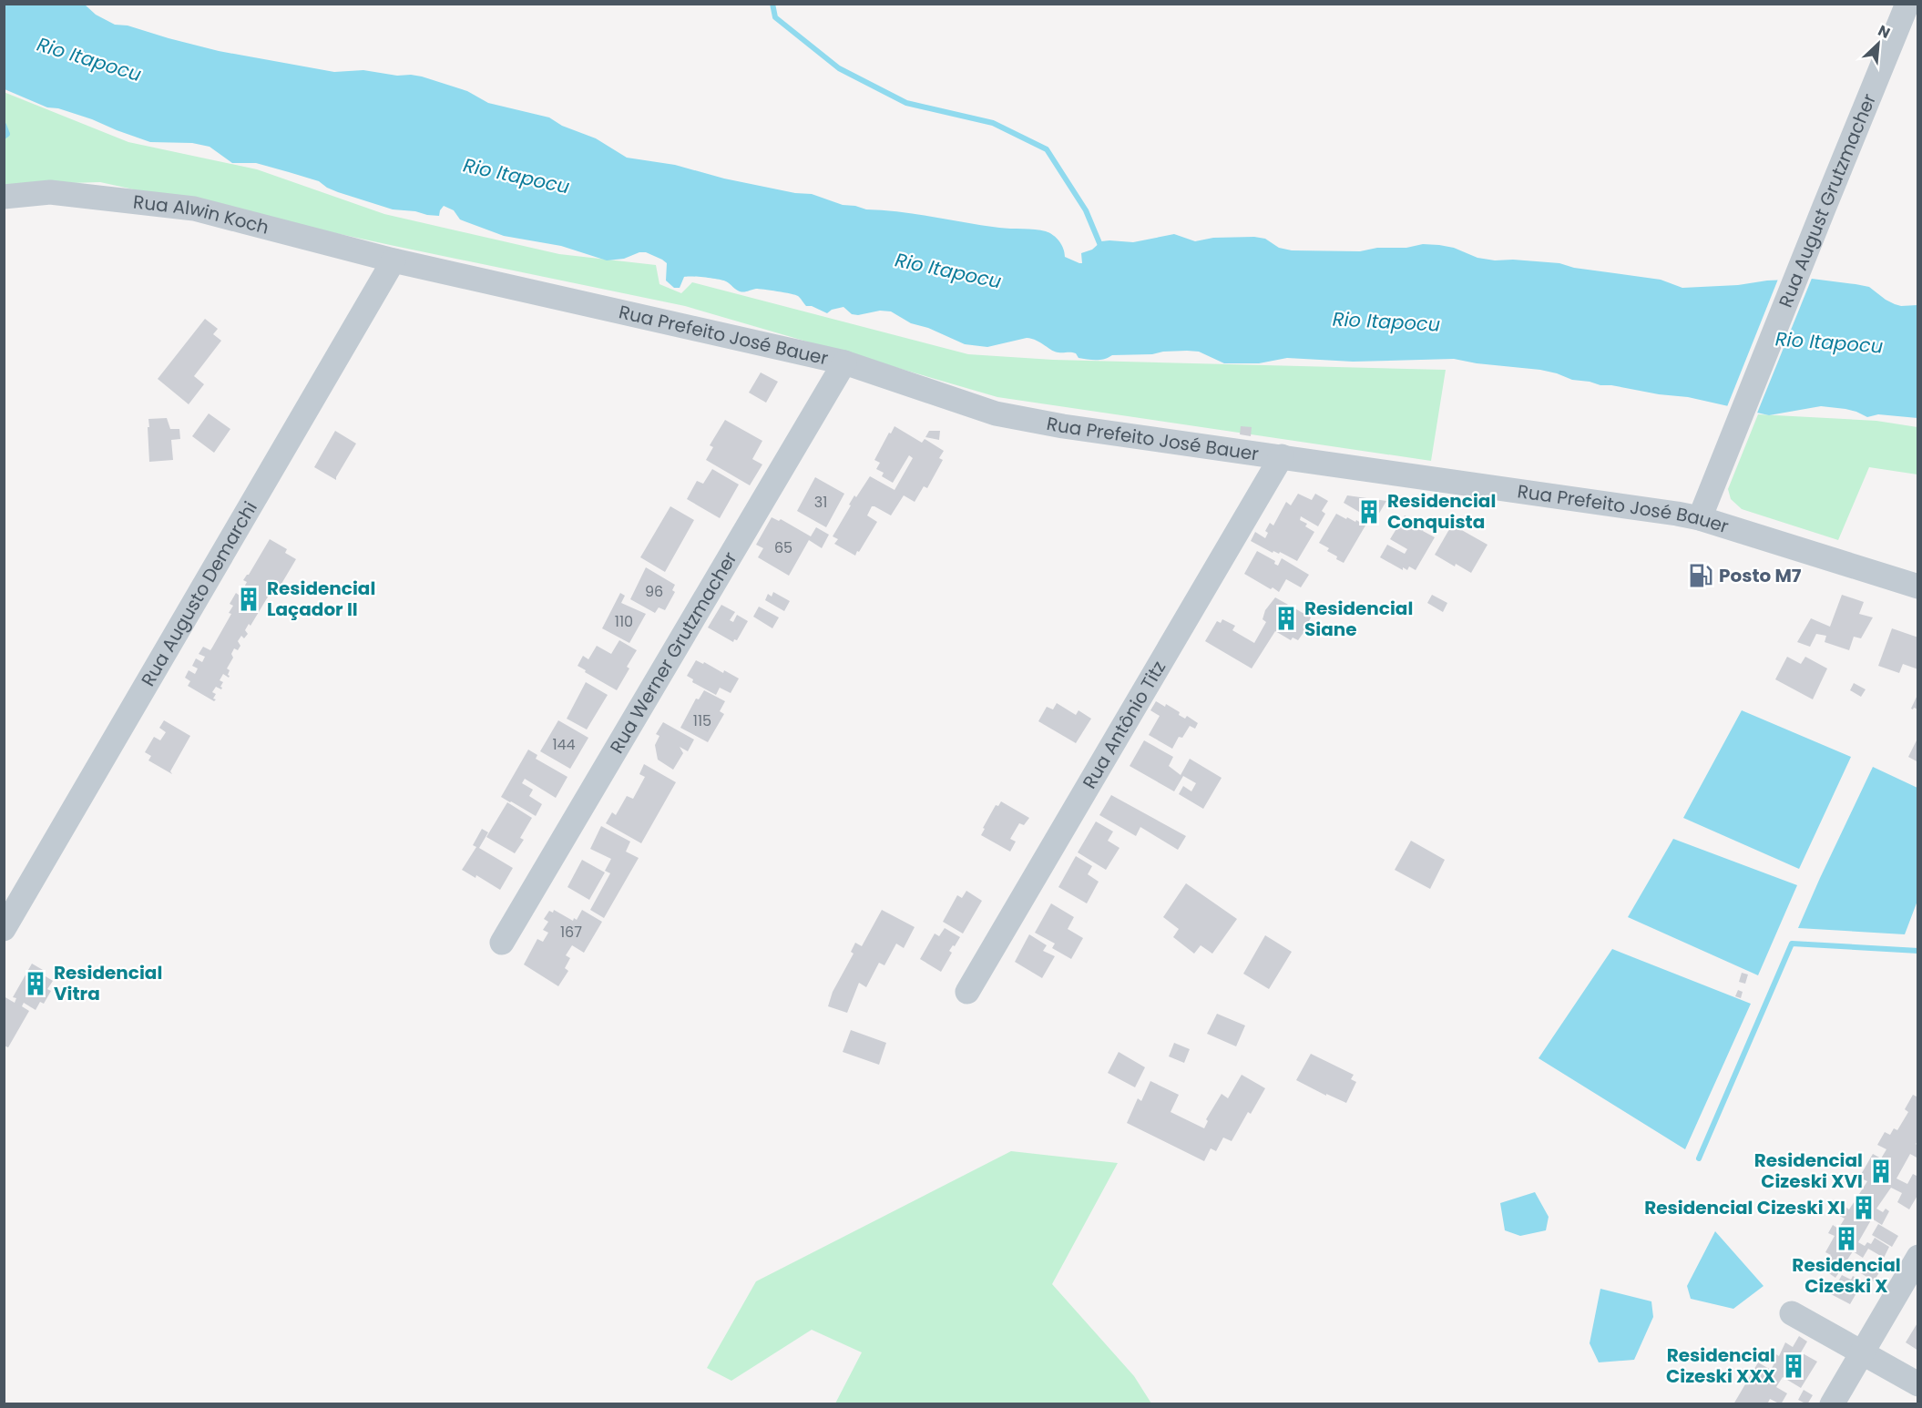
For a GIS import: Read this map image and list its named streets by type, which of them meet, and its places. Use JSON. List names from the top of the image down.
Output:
{
  "streets": {
    "street": [
      "Rua August Grutzmacher",
      "Rua Alwin Koch",
      "Rua Prefeito José Bauer",
      "Rua Augusto Demarchi",
      "Rua Werner Grutzmacher",
      "Rua Antônio Titz"
    ]
  },
  "crossings": [
    ["Rua August Grutzmacher", "Rua Prefeito José Bauer"],
    ["Rua Alwin Koch", "Rua Prefeito José Bauer"],
    ["Rua Alwin Koch", "Rua Augusto Demarchi"],
    ["Rua Prefeito José Bauer", "Rua Augusto Demarchi"],
    ["Rua Prefeito José Bauer", "Rua Werner Grutzmacher"],
    ["Rua Prefeito José Bauer", "Rua Antônio Titz"]
  ],
  "water": ["Rio Itapocu"],
  "places": {
    "building": [
      "Residencial Conquista",
      "Residencial Laçador II",
      "Residencial Siane",
      "Residencial Vitra",
      "Residencial Cizeski XVI",
      "Residencial Cizeski XI",
      "Residencial Cizeski X",
      "Residencial Cizeski XXX"
    ],
    "fuel station": ["Posto M7"]
  },
  "house_numbers": [
    "31",
    "65",
    "96",
    "110",
    "115",
    "144",
    "167"
  ],
  "north": "top right"
}
